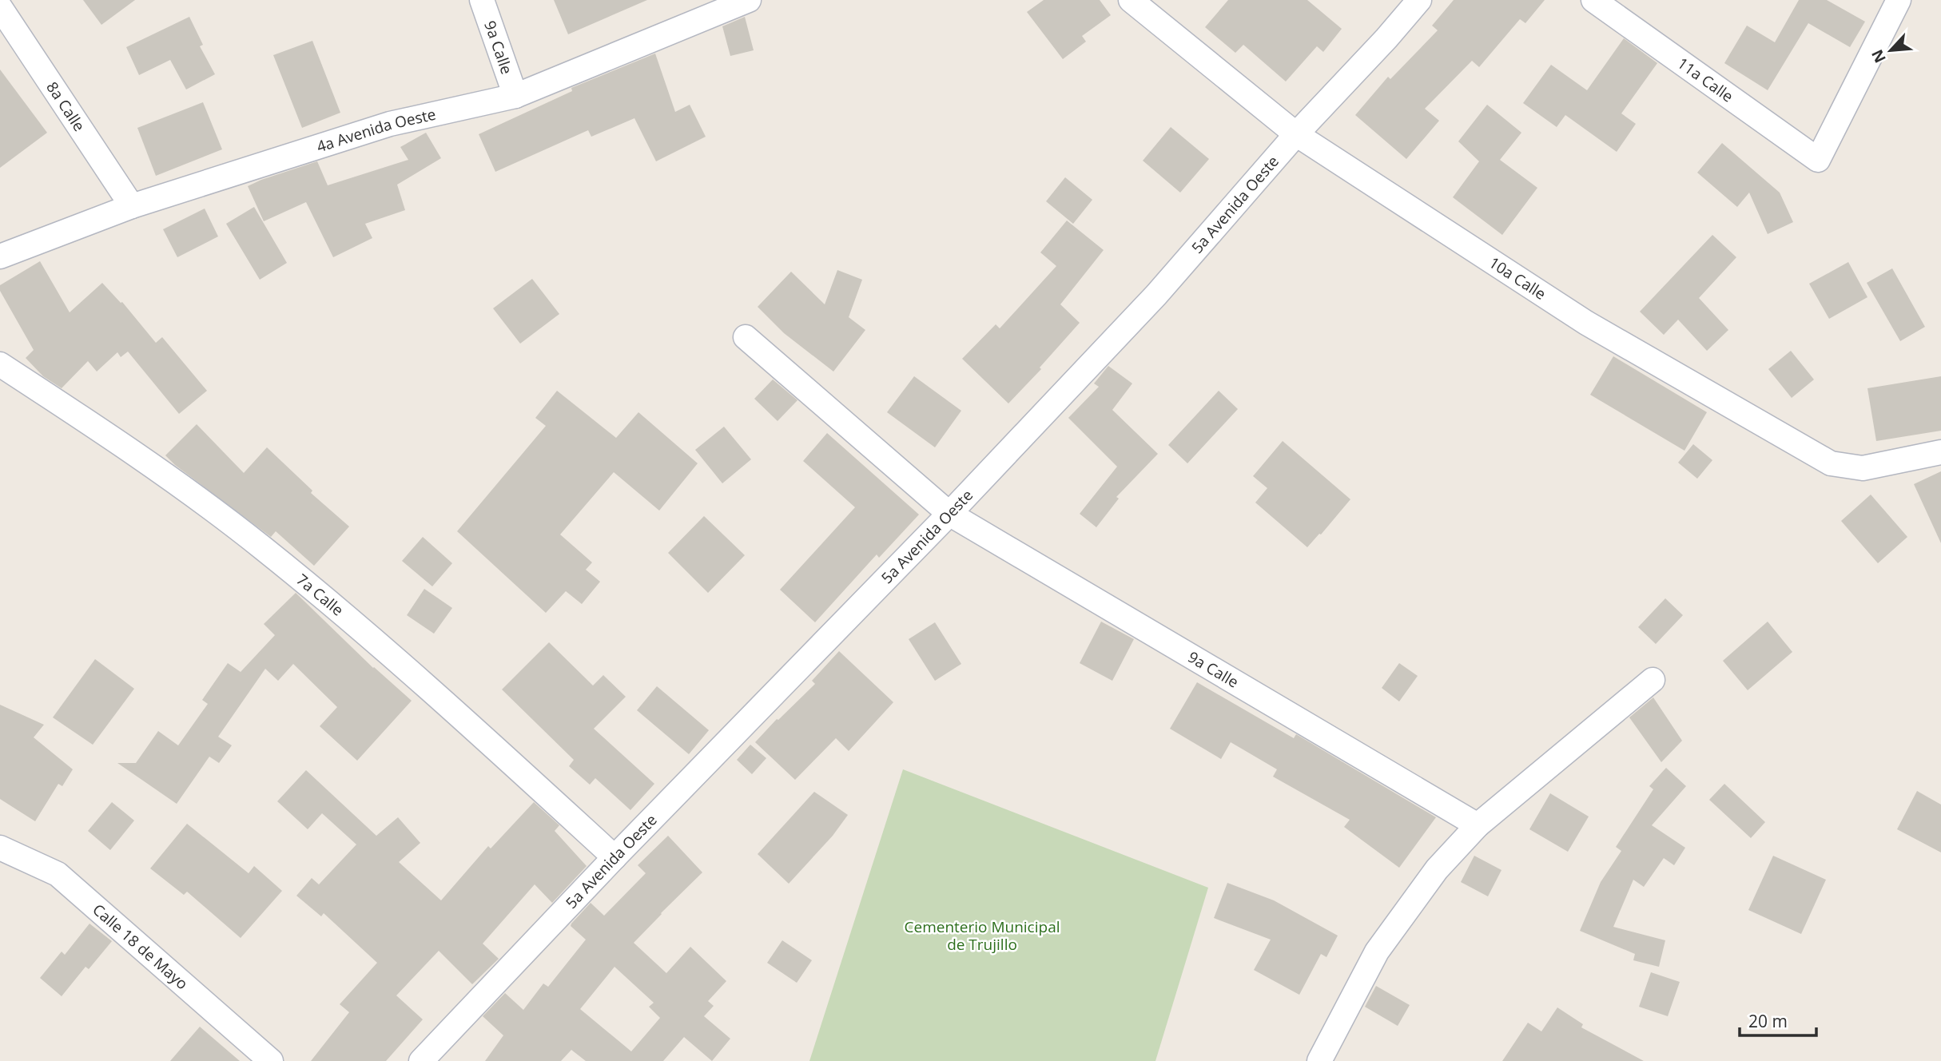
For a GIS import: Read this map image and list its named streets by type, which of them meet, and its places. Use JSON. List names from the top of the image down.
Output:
{
  "streets": {
    "street": [
      "9a Calle",
      "11a Calle",
      "8a Calle",
      "4a Avenida Oeste",
      "5a Avenida Oeste",
      "10a Calle",
      "7a Calle",
      "Calle 18 de Mayo"
    ]
  },
  "crossings": [
    ["9a Calle", "4a Avenida Oeste"],
    ["9a Calle", "5a Avenida Oeste"],
    ["8a Calle", "4a Avenida Oeste"],
    ["5a Avenida Oeste", "10a Calle"],
    ["5a Avenida Oeste", "7a Calle"]
  ],
  "parks": ["Cementerio Municipal de Trujillo"],
  "scale_bar": "20 m",
  "north": "bottom left"
}
